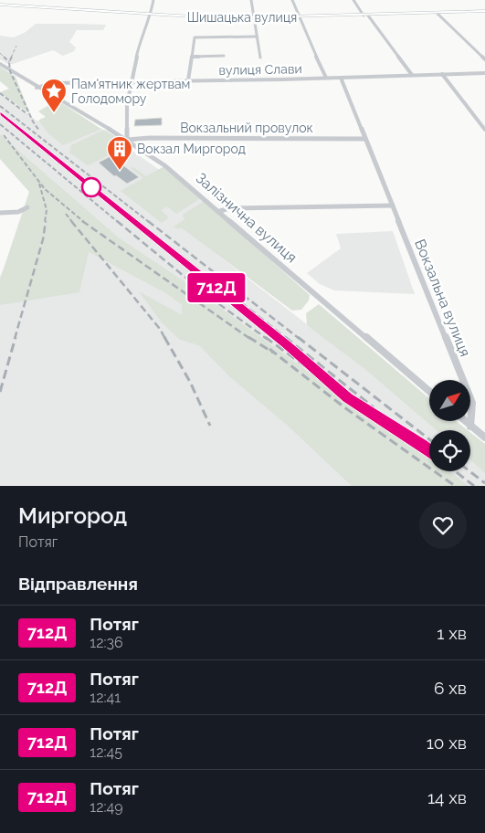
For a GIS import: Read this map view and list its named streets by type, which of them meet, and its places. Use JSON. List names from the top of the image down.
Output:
{
  "streets": {
    "street": [
      "Шишацька вулиця",
      "вулиця Слави",
      "Вокзальний провулок",
      "Залізнична вулиця",
      "Вокзальна вулиця"
    ]
  },
  "crossings": [
    ["вулиця Слави", "Залізнична вулиця"],
    ["вулиця Слави", "Вокзальна вулиця"],
    ["Вокзальний провулок", "Залізнична вулиця"],
    ["Вокзальний провулок", "Вокзальна вулиця"]
  ],
  "places": {
    "place": ["Пам'ятник жертвам Голодомору"],
    "building": ["Вокзал Миргород"]
  },
  "north": "top right",
  "page": {
    "on_map": "712Д",
    "heading": [
      ["Миргород", "Потяг"],
      "Відправлення"
    ],
    "list": [
      {
        "mark": "712Д",
        "name": "Потяг",
        "note": "12:36",
        "value": "1 хв"
      },
      {
        "mark": "712Д",
        "name": "Потяг",
        "note": "12:41",
        "value": "6 хв"
      },
      {
        "mark": "712Д",
        "name": "Потяг",
        "note": "12:45",
        "value": "10 хв"
      },
      {
        "mark": "712Д",
        "name": "Потяг",
        "note": "12:49",
        "value": "14 хв"
      }
    ]
  }
}
